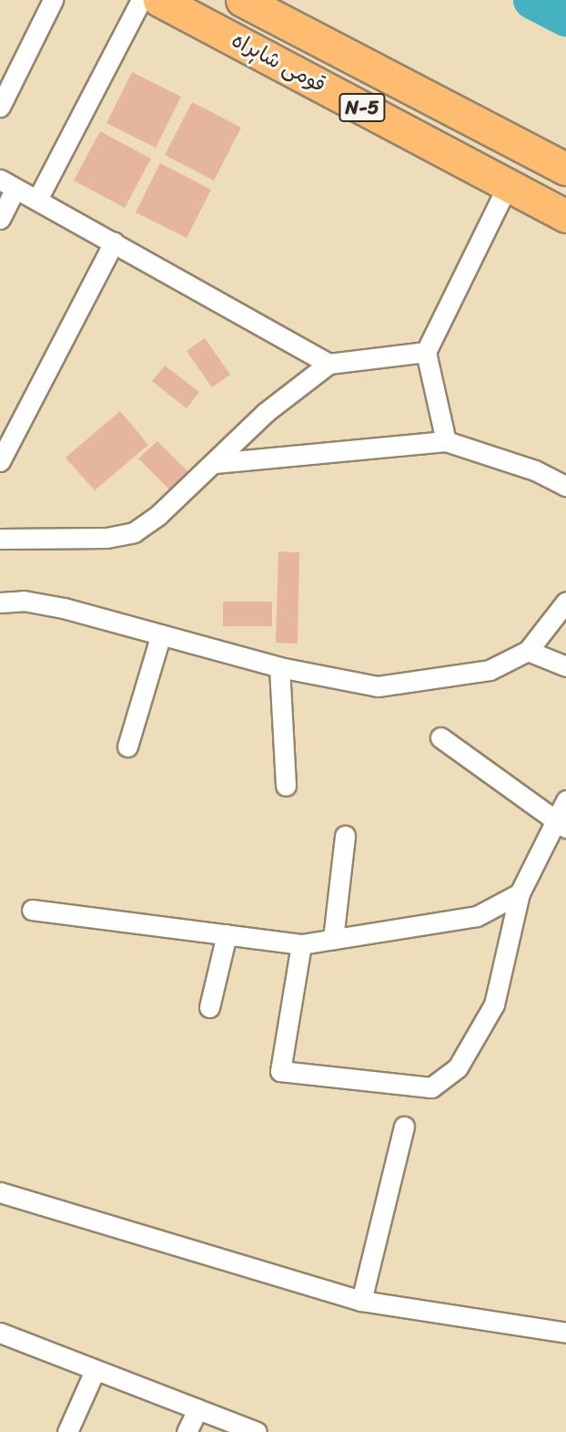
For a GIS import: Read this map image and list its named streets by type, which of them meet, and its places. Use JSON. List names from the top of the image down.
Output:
{
  "streets": {
    "highway": ["قومی شاہراہ", "N-5"]
  }
}
